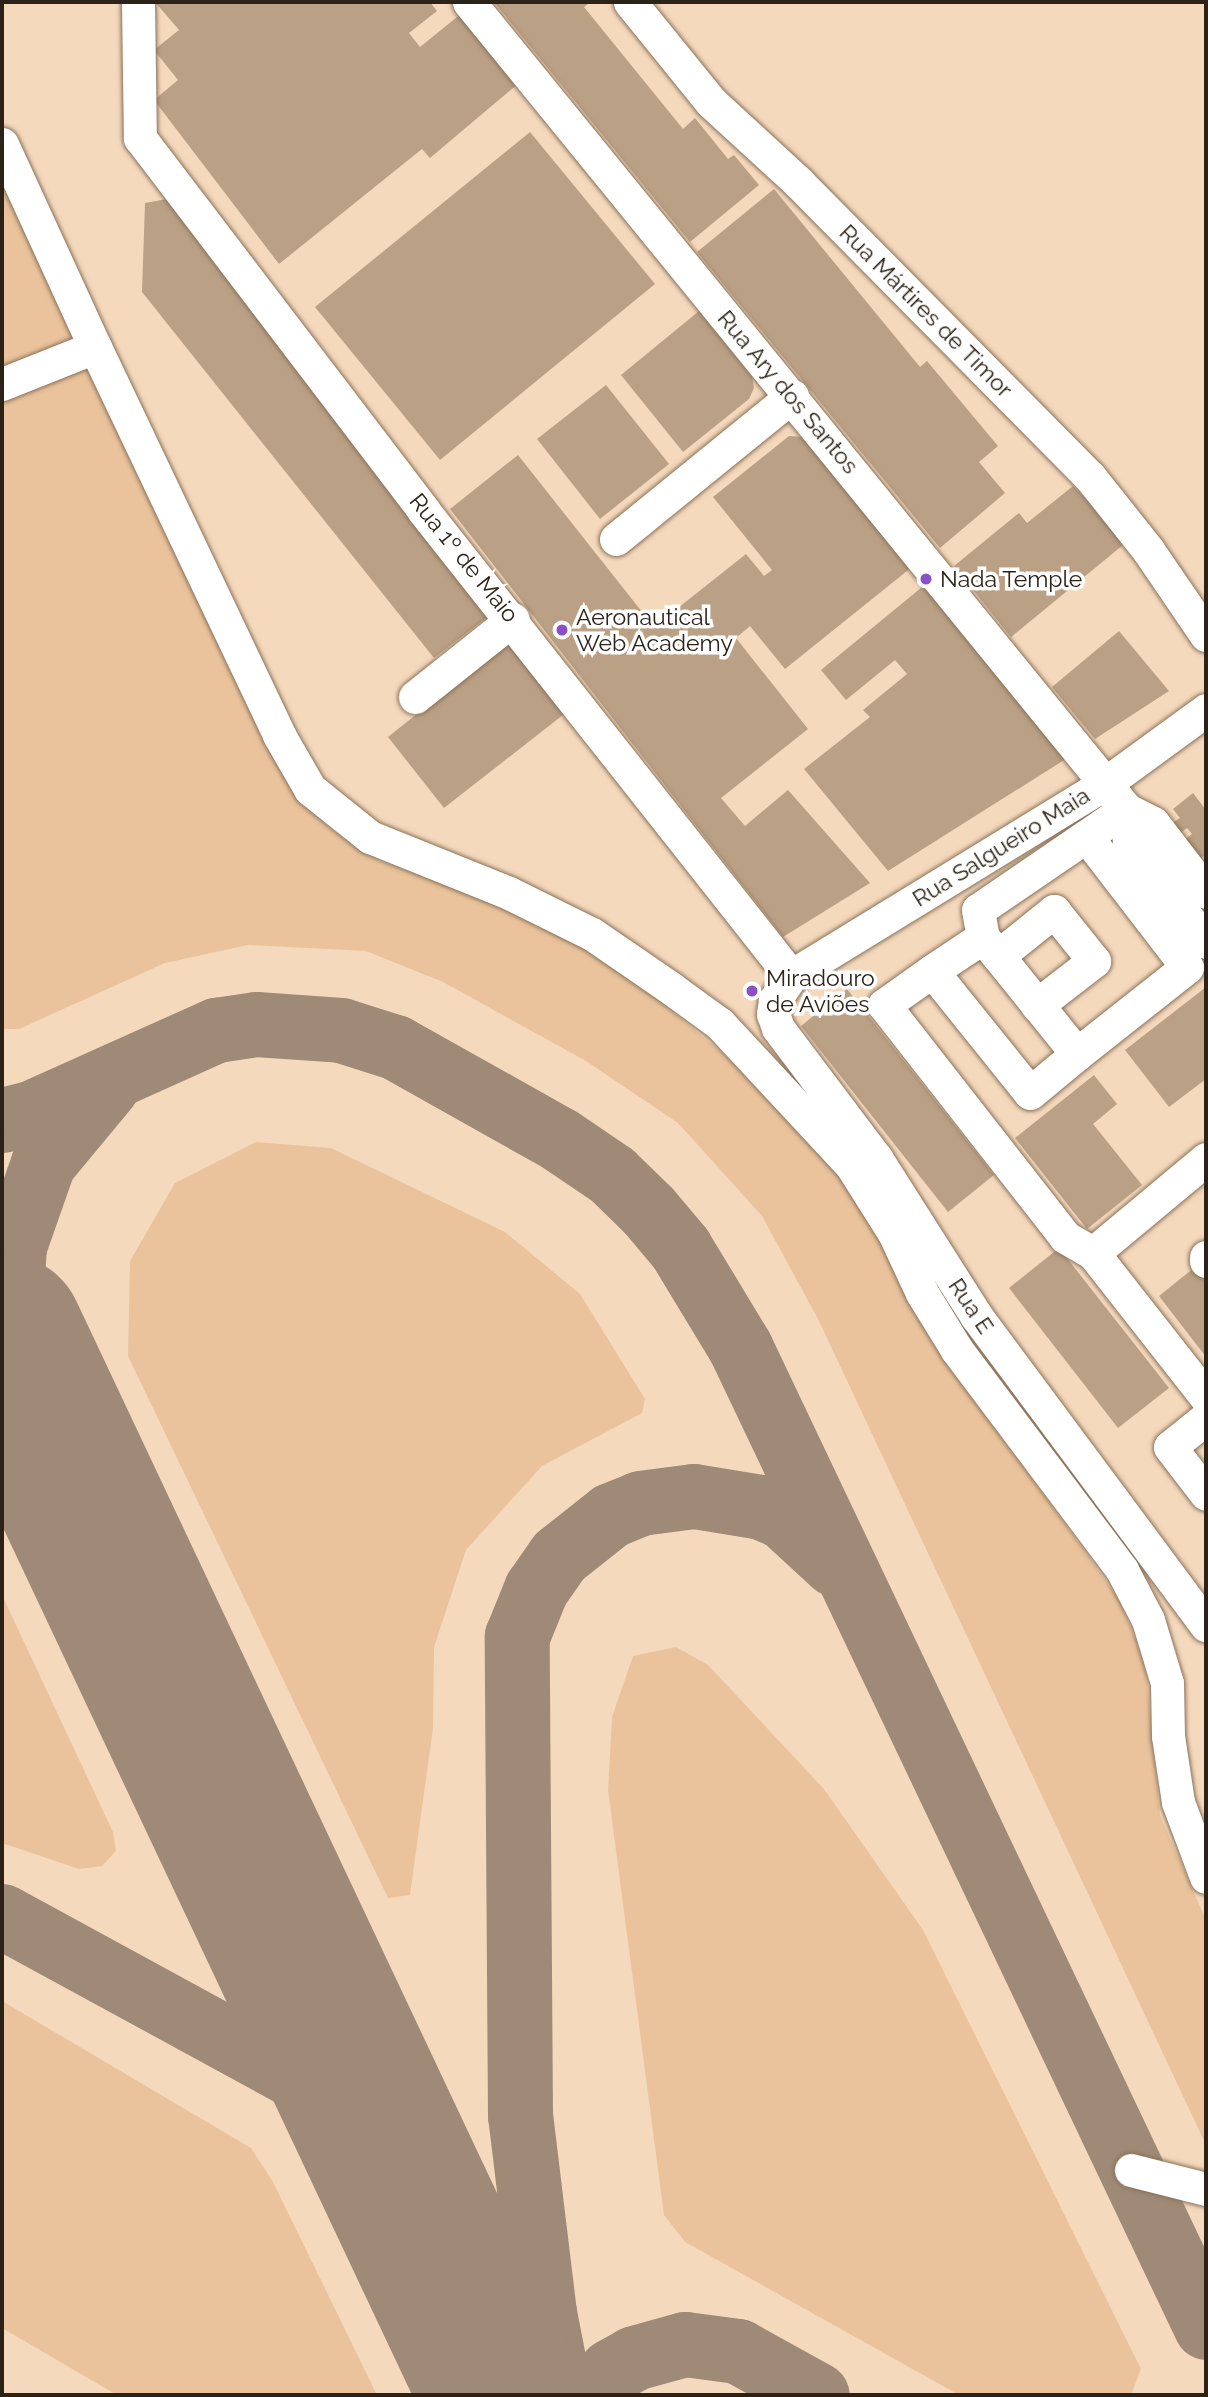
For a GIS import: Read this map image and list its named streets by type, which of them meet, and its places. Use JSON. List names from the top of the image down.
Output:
{
  "streets": {
    "street": [
      "Rua Mártires de Timor",
      "Rua Ary dos Santos",
      "Rua 1º de Maio",
      "Rua Salgueiro Maia",
      "Rua E"
    ]
  },
  "crossings": [
    ["Rua Ary dos Santos", "Rua Salgueiro Maia"],
    ["Rua 1º de Maio", "Rua Salgueiro Maia"],
    ["Rua 1º de Maio", "Rua E"],
    ["Rua Salgueiro Maia", "Rua E"]
  ],
  "places": ["Nada Temple", "Aeronautical Web Academy", "Miradouro de Aviões"]
}
